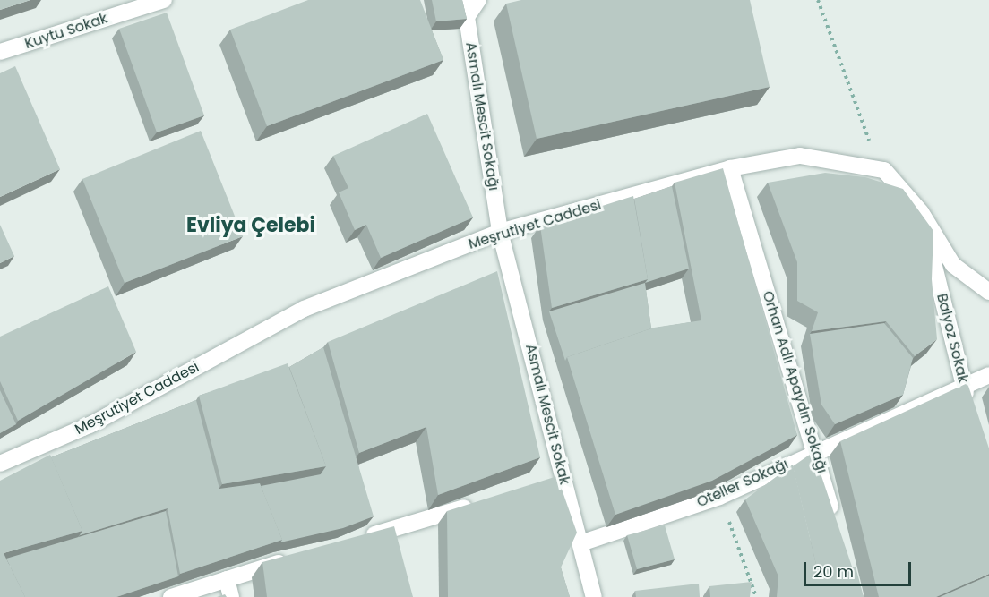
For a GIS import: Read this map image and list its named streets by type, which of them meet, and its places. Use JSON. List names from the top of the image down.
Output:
{
  "streets": {
    "street": [
      "Kuytu Sokak",
      "Asmalı Mescit Sokağı",
      "Meşrutiyet Caddesi",
      "Balyoz Sokak",
      "Orhan Adlı Apaydın Sokağı",
      "Asmalı Mescit Sokak",
      "Oteller Sokağı"
    ]
  },
  "crossings": [
    ["Asmalı Mescit Sokağı", "Meşrutiyet Caddesi"],
    ["Asmalı Mescit Sokağı", "Asmalı Mescit Sokak"],
    ["Meşrutiyet Caddesi", "Orhan Adlı Apaydın Sokağı"],
    ["Meşrutiyet Caddesi", "Asmalı Mescit Sokak"],
    ["Balyoz Sokak", "Oteller Sokağı"],
    ["Orhan Adlı Apaydın Sokağı", "Oteller Sokağı"],
    ["Asmalı Mescit Sokak", "Oteller Sokağı"]
  ],
  "districts": ["Evliya Çelebi"],
  "scale_bar": "20 m"
}
